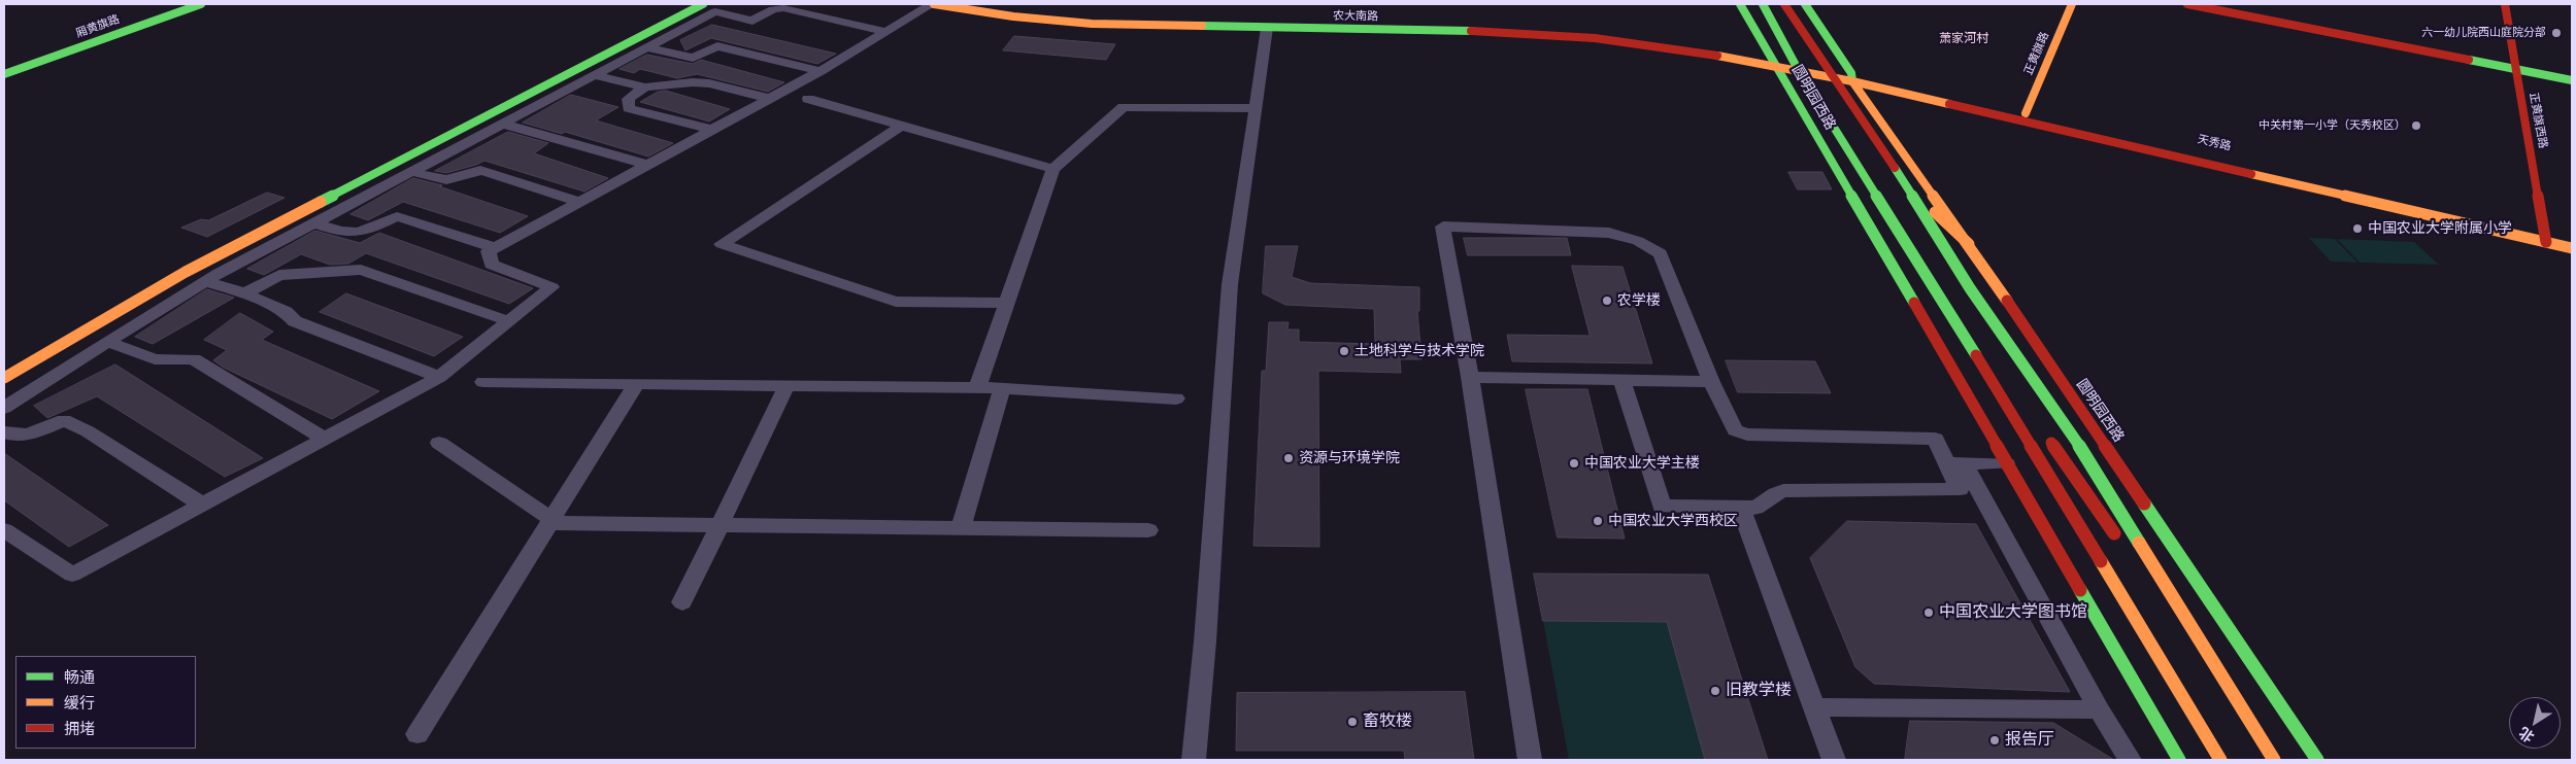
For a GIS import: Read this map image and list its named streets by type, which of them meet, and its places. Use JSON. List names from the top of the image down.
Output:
{
  "streets": {
    "street": [
      "农大南路",
      "厢黄旗路",
      "正黄旗路",
      "圆明园西路",
      "正黄旗西路",
      "天秀路"
    ]
  },
  "crossings": [
    ["农大南路", "圆明园西路"],
    ["正黄旗路", "天秀路"],
    ["圆明园西路", "天秀路"],
    ["正黄旗西路", "天秀路"]
  ],
  "districts": ["萧家河村"],
  "places": [
    "六一幼儿院西山庭院分部",
    "中关村第一小学（天秀校区）",
    "中国农业大学附属小学",
    "农学楼",
    "土地科学与技术学院",
    "资源与环境学院",
    "中国农业大学主楼",
    "中国农业大学西校区",
    "中国农业大学图书馆",
    "旧教学楼",
    "畜牧楼",
    "报告厅"
  ],
  "legend": ["畅通", "缓行", "拥堵"],
  "north": "bottom left"
}
